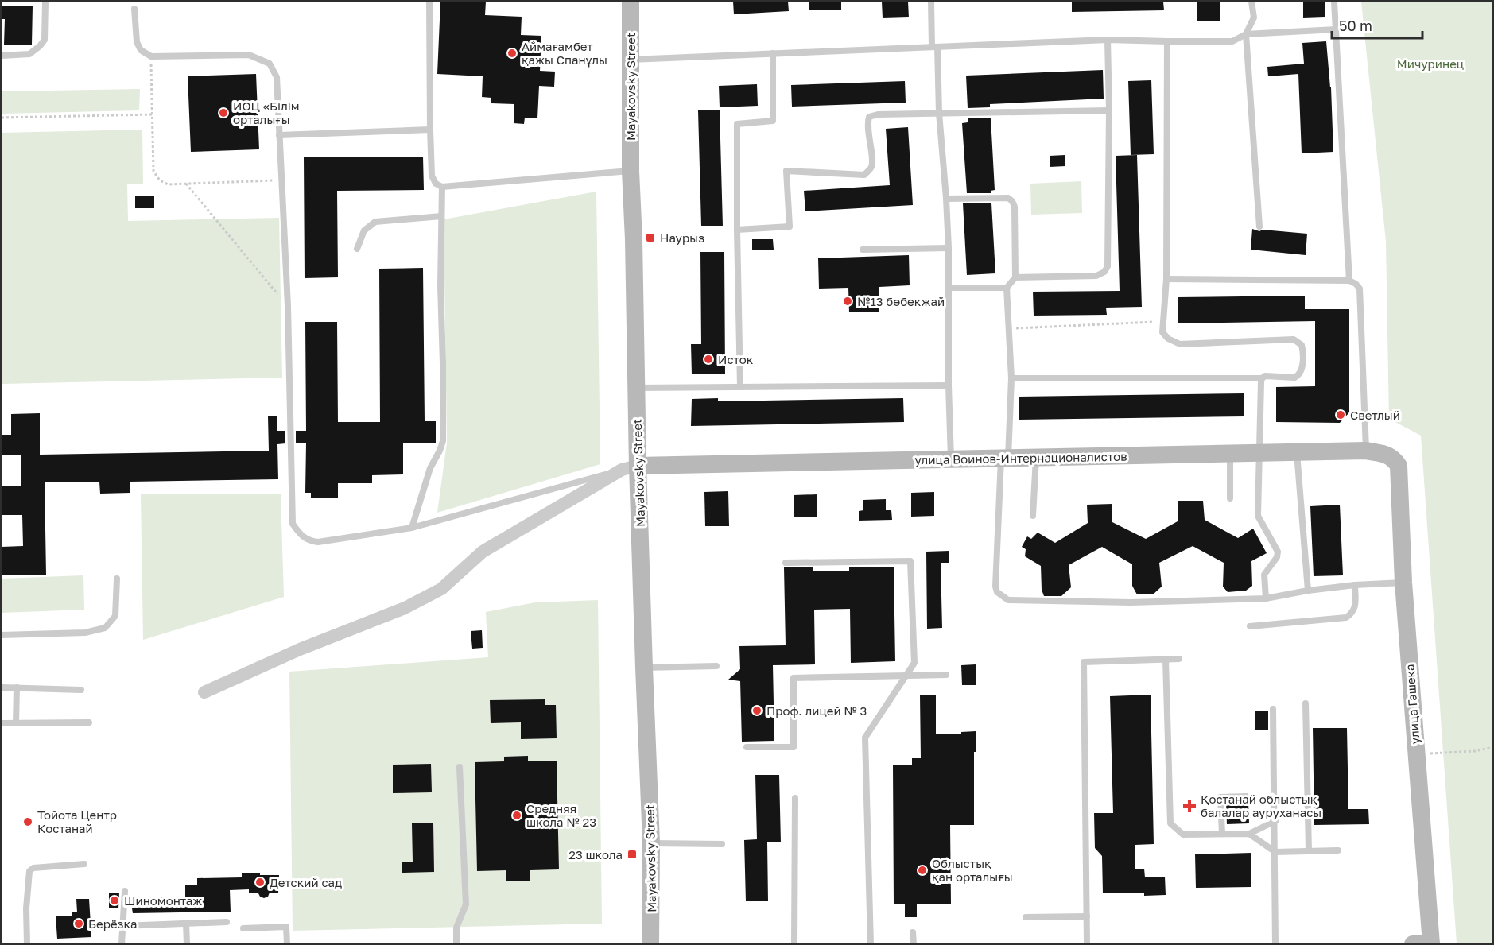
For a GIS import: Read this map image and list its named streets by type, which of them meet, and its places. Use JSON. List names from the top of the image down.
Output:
{
  "streets": {
    "main road": ["Mayakovsky Street", "улица Воинов-Интернационалистов", "улица Гашека"]
  },
  "crossings": [
    ["Mayakovsky Street", "улица Воинов-Интернационалистов"],
    ["улица Воинов-Интернационалистов", "улица Гашека"]
  ],
  "parks": ["Мичуринец"],
  "places": {
    "other": [
      "Аймағамбет қажы Спанұлы",
      "ИОЦ «Білім орталығы",
      "№13 бөбекжай",
      "Исток",
      "Светлый",
      "Проф. лицей № 3",
      "Средняя школа № 23",
      "Тойота Центр Костанай",
      "Облыстық қан орталығы",
      "Детский сад",
      "Шиномонтаж",
      "Берёзка"
    ],
    "transit": ["Наурыз", "23 школа"],
    "health": ["Қостанай облыстық балалар ауруханасы"]
  },
  "scale_bar": "50 m"
}
